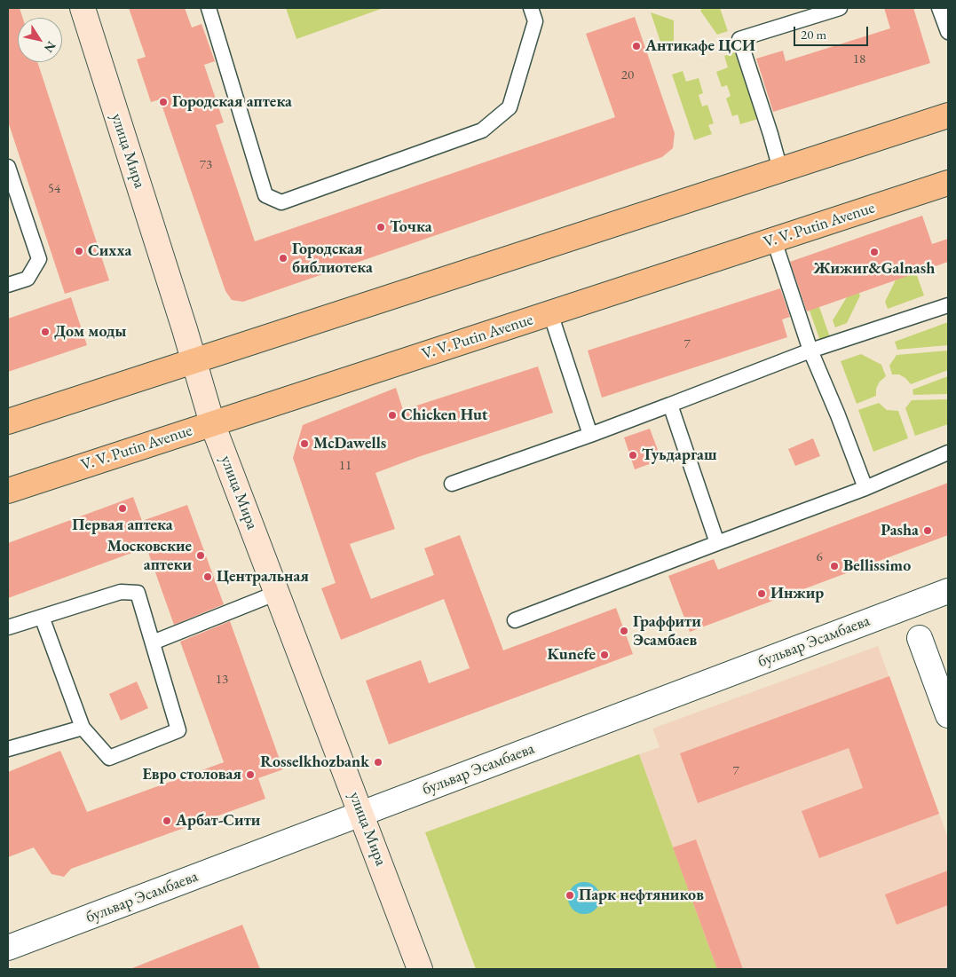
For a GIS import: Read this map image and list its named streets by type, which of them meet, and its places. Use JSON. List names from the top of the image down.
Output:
{
  "streets": {
    "main road": ["улица Мира", "V. V. Putin Avenue"],
    "street": ["бульвар Эсамбаева"]
  },
  "crossings": [
    ["улица Мира", "V. V. Putin Avenue"],
    ["улица Мира", "бульвар Эсамбаева"]
  ],
  "places": [
    "Антикафе ЦСИ",
    "Городская аптека",
    "Точка",
    "Сихха",
    "Жижиг&Galnash",
    "Городская библиотека",
    "Дом моды",
    "Chicken Hut",
    "McDawells",
    "Туьдаргаш",
    "Первая аптека",
    "Pasha",
    "Московские аптеки",
    "Bellissimo",
    "Центральная",
    "Инжир",
    "Граффити Эсамбаев",
    "Kunefe",
    "Rosselkhozbank",
    "Евро столовая",
    "Арбат-Сити",
    "Парк нефтяников"
  ],
  "house_numbers": [
    "18",
    "20",
    "73",
    "54",
    "7",
    "11",
    "6",
    "13",
    "7"
  ],
  "scale_bar": "20 m",
  "north": "bottom right"
}
